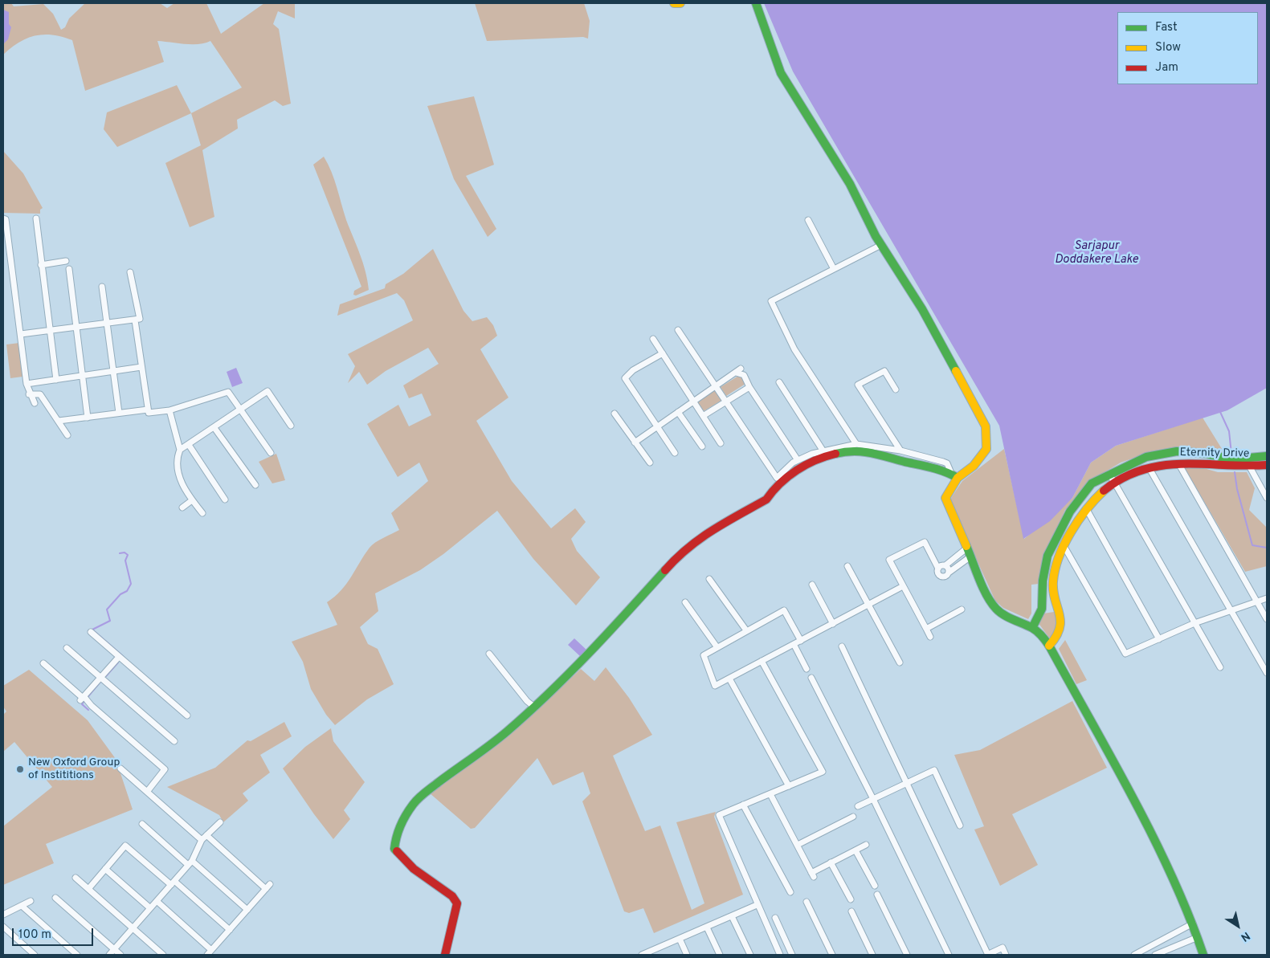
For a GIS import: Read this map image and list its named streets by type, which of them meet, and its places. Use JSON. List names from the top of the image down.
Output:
{
  "streets": {
    "street": ["Eternity Drive"]
  },
  "water": ["Sarjapur Doddakere Lake"],
  "places": ["New Oxford Group of Instititions"],
  "legend": ["Fast", "Slow", "Jam"],
  "scale_bar": "100 m",
  "north": "bottom right"
}
